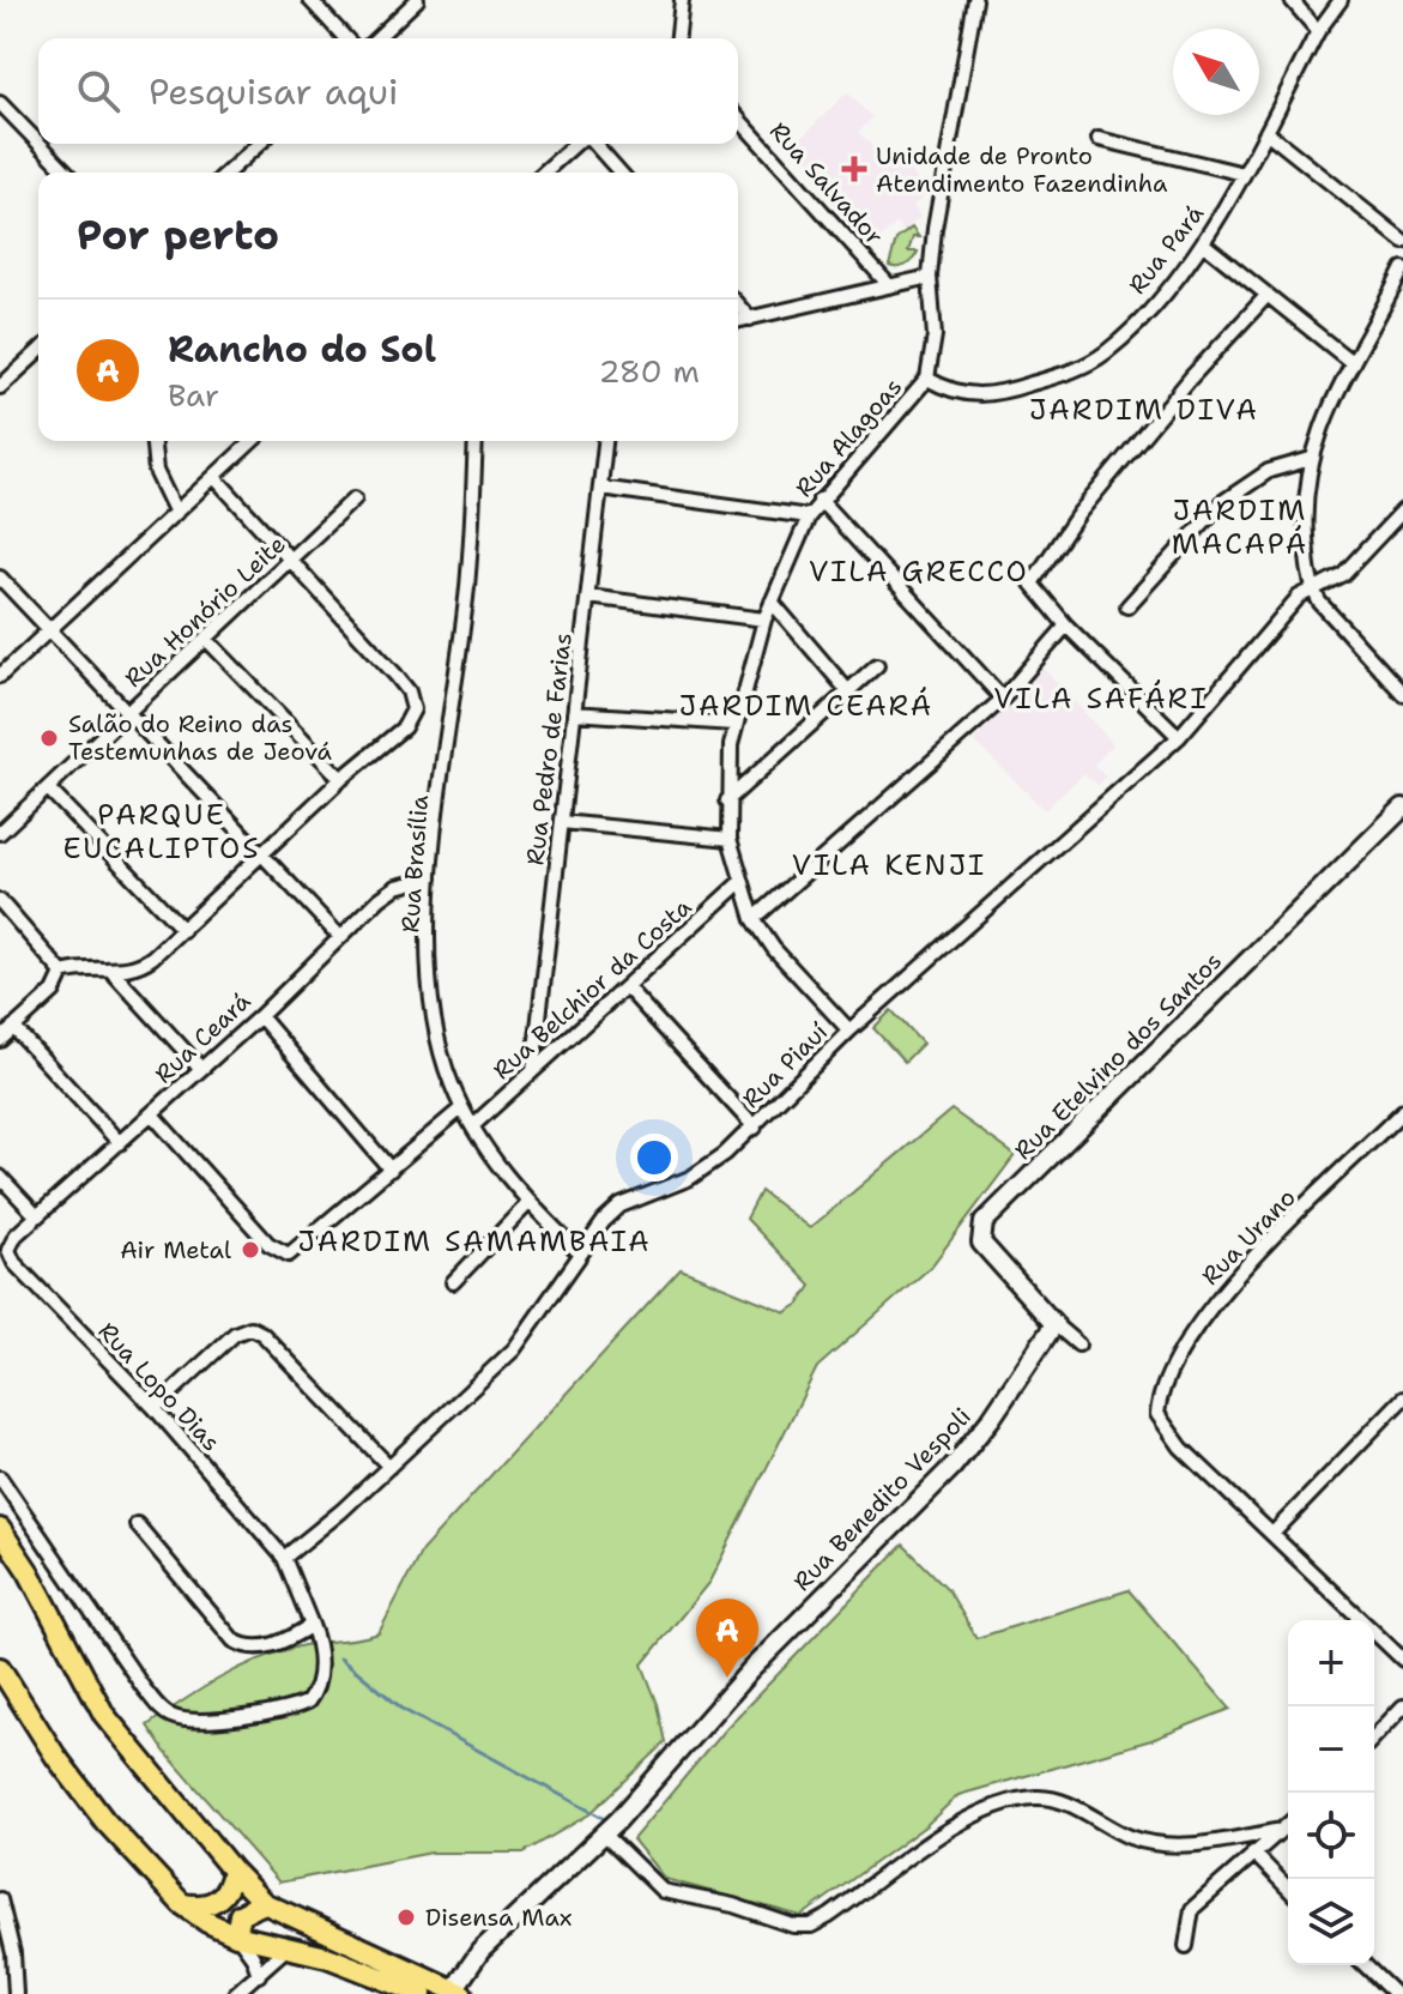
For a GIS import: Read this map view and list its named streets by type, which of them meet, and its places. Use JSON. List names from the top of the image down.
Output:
{
  "streets": {
    "street": [
      "Rua Salvador",
      "Rua Pará",
      "Rua Alagoas",
      "Rua Honório Leite",
      "Rua Pedro de Farias",
      "Rua Brasília",
      "Rua Belchior da Costa",
      "Rua Ceará",
      "Rua Etelvino dos Santos",
      "Rua Piauí",
      "Rua Urano",
      "Rua Lopo Dias",
      "Rua Benedito Vespoli"
    ]
  },
  "crossings": [
    ["Rua Pará", "Rua Alagoas"],
    ["Rua Alagoas", "Rua Belchior da Costa"],
    ["Rua Alagoas", "Rua Piauí"],
    ["Rua Pedro de Farias", "Rua Belchior da Costa"],
    ["Rua Brasília", "Rua Belchior da Costa"],
    ["Rua Brasília", "Rua Ceará"],
    ["Rua Brasília", "Rua Piauí"],
    ["Rua Ceará", "Rua Lopo Dias"],
    ["Rua Etelvino dos Santos", "Rua Benedito Vespoli"],
    ["Rua Piauí", "Rua Lopo Dias"]
  ],
  "districts": [
    "JARDIM DIVA",
    "JARDIM MACAPÁ",
    "VILA GRECCO",
    "VILA SAFÁRI",
    "JARDIM CEARÁ",
    "PARQUE EUCALIPTOS",
    "VILA KENJI",
    "JARDIM SAMAMBAIA"
  ],
  "places": {
    "health": ["Unidade de Pronto Atendimento Fazendinha"],
    "other": ["Salão do Reino das Testemunhas de Jeová", "Air Metal", "Disensa Max"]
  },
  "north": "top left",
  "page": {
    "search": "Pesquisar aqui",
    "heading": "Por perto",
    "list": [
      {
        "mark": "A",
        "name": "Rancho do Sol",
        "note": "Bar",
        "value": "280 m"
      }
    ],
    "pins": "A",
    "map_buttons": ["+", "−"]
  }
}
